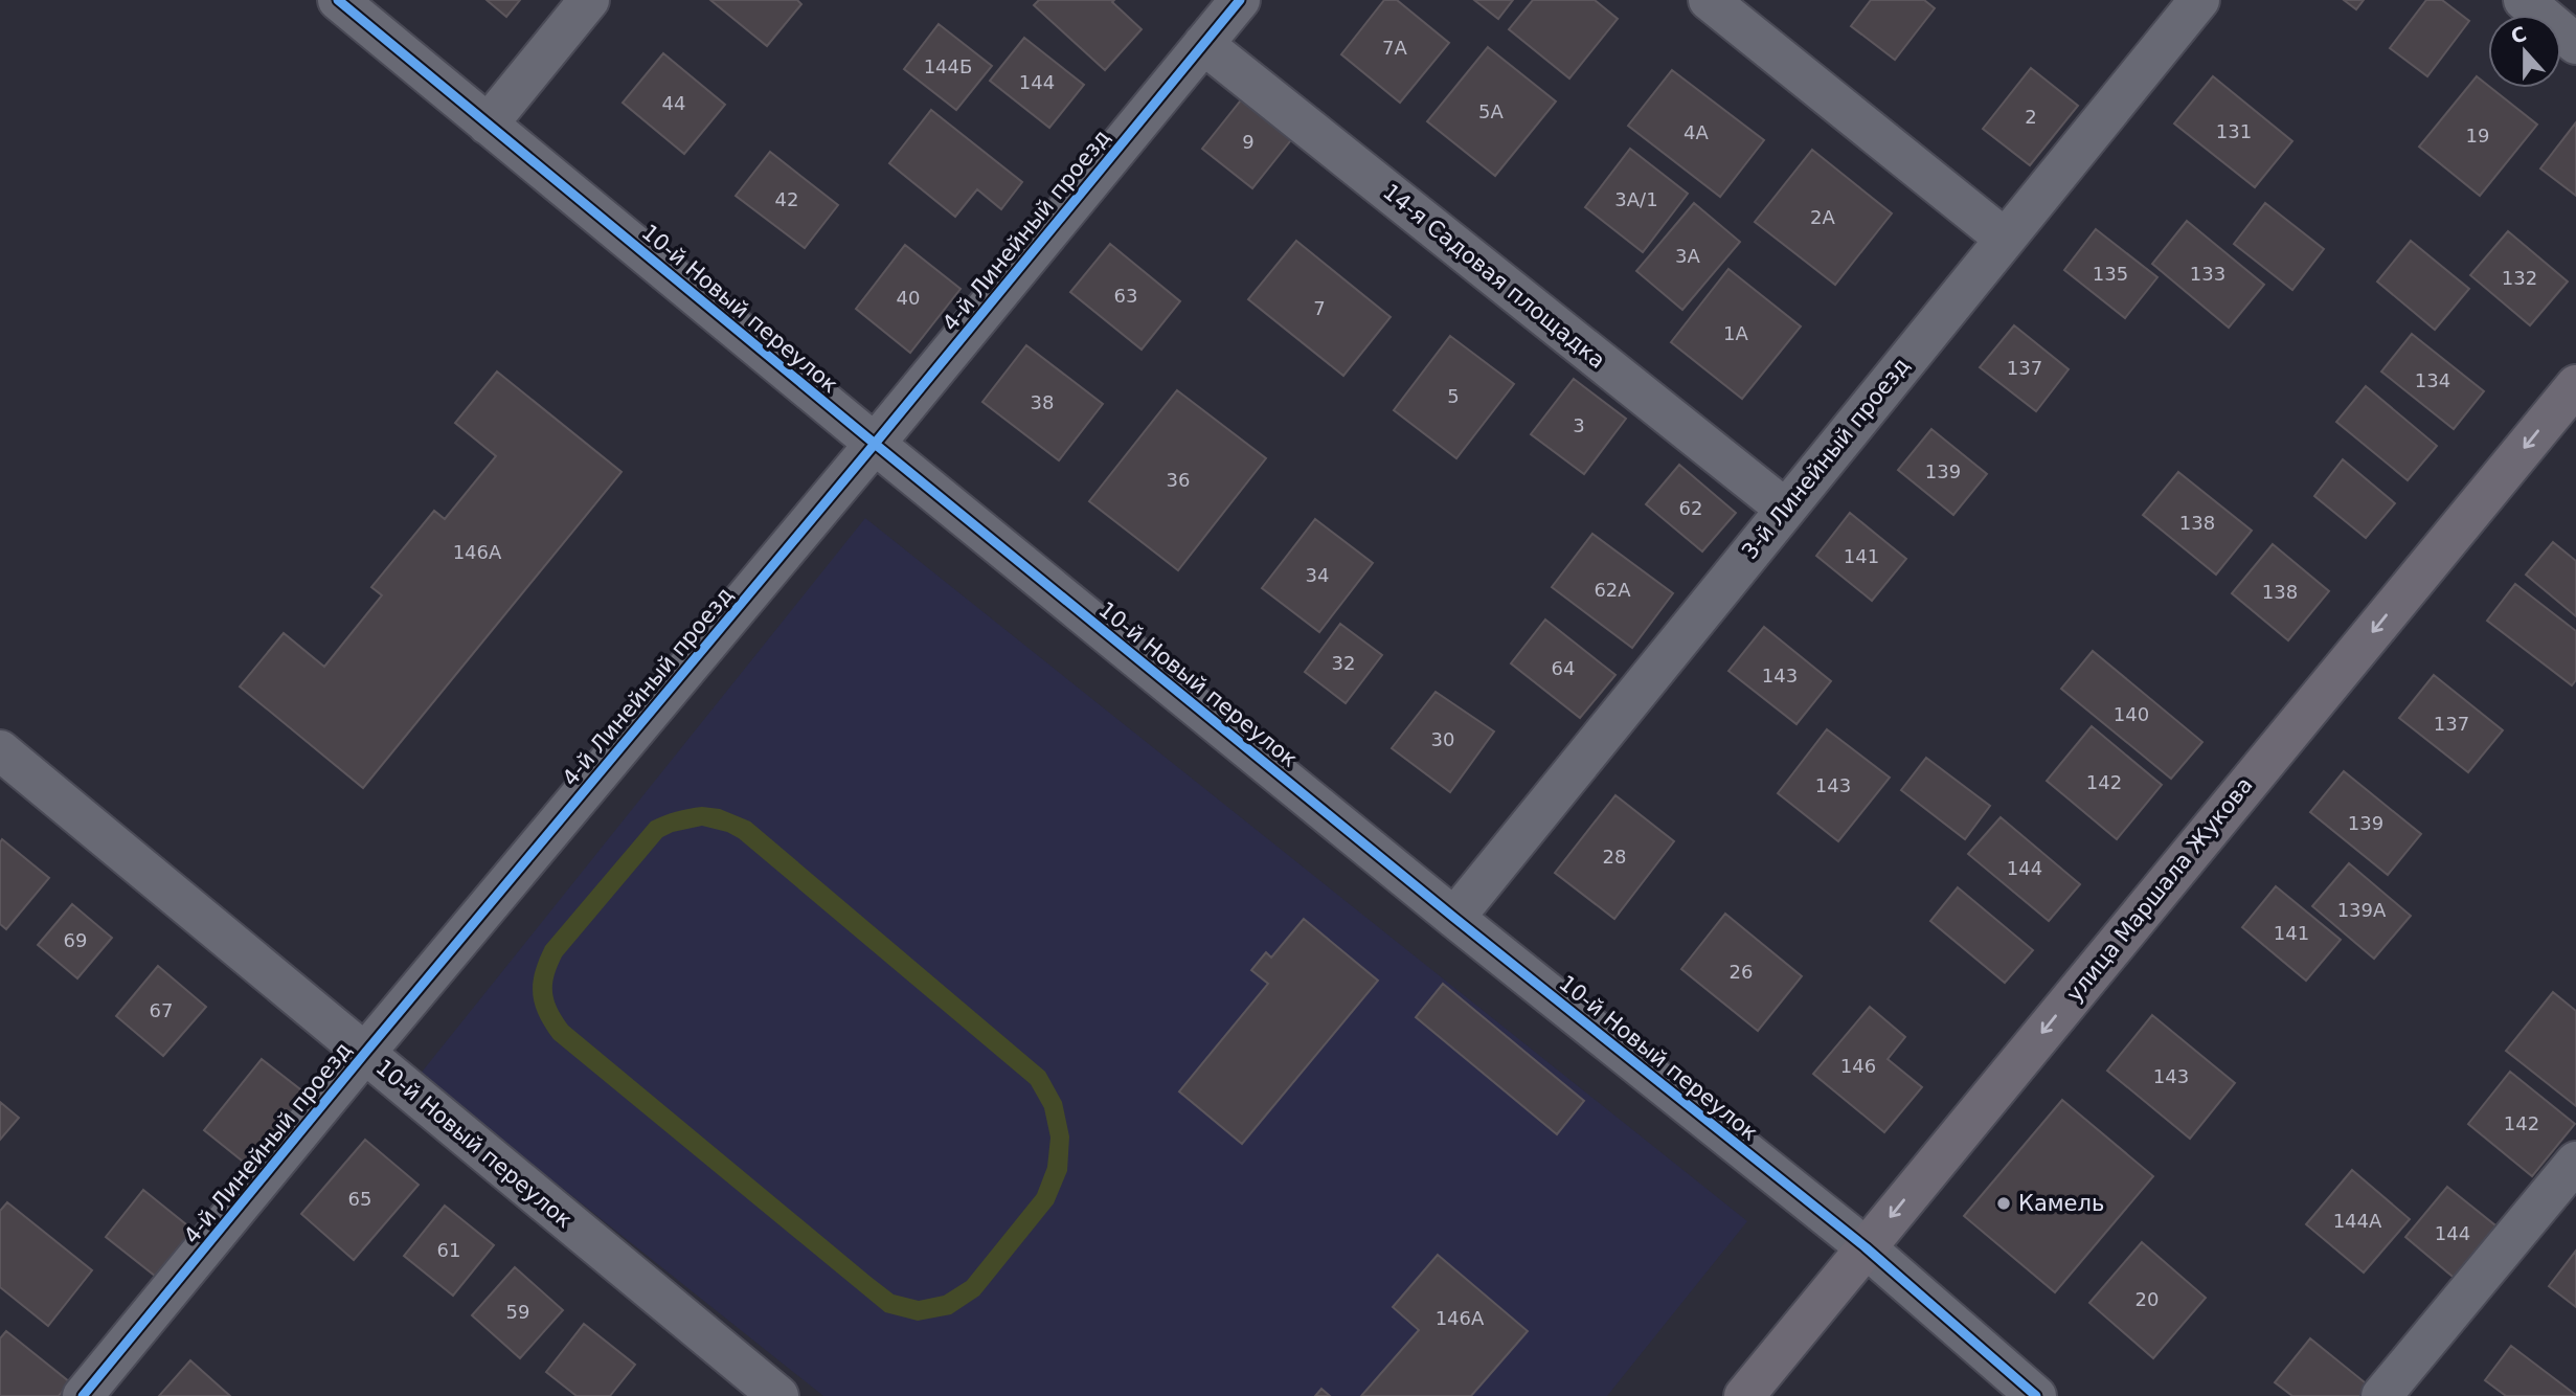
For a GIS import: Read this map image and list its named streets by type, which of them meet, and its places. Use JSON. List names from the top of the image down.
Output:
{
  "streets": {
    "main road": ["улица Маршала Жукова"],
    "street": [
      "4-й Линейный проезд",
      "14-я Садовая площадка",
      "10-й Новый переулок",
      "3-й Линейный проезд"
    ]
  },
  "crossings": [
    ["4-й Линейный проезд", "14-я Садовая площадка"],
    ["4-й Линейный проезд", "10-й Новый переулок"],
    ["14-я Садовая площадка", "3-й Линейный проезд"],
    ["10-й Новый переулок", "3-й Линейный проезд"],
    ["10-й Новый переулок", "улица Маршала Жукова"]
  ],
  "one_way": ["улица Маршала Жукова"],
  "places": ["Камель"],
  "house_numbers": [
    "7А",
    "144Б",
    "144",
    "44",
    "5А",
    "2",
    "131",
    "4А",
    "19",
    "9",
    "42",
    "3А/1",
    "2А",
    "3А",
    "135",
    "133",
    "132",
    "63",
    "40",
    "7",
    "1А",
    "137",
    "134",
    "5",
    "38",
    "3",
    "139",
    "36",
    "62",
    "138",
    "146А",
    "141",
    "34",
    "62А",
    "138",
    "32",
    "64",
    "143",
    "140",
    "137",
    "30",
    "142",
    "143",
    "139",
    "28",
    "144",
    "139А",
    "141",
    "69",
    "26",
    "67",
    "146",
    "143",
    "142",
    "65",
    "144А",
    "144",
    "61",
    "20",
    "59",
    "146А"
  ],
  "north": "top"
}
